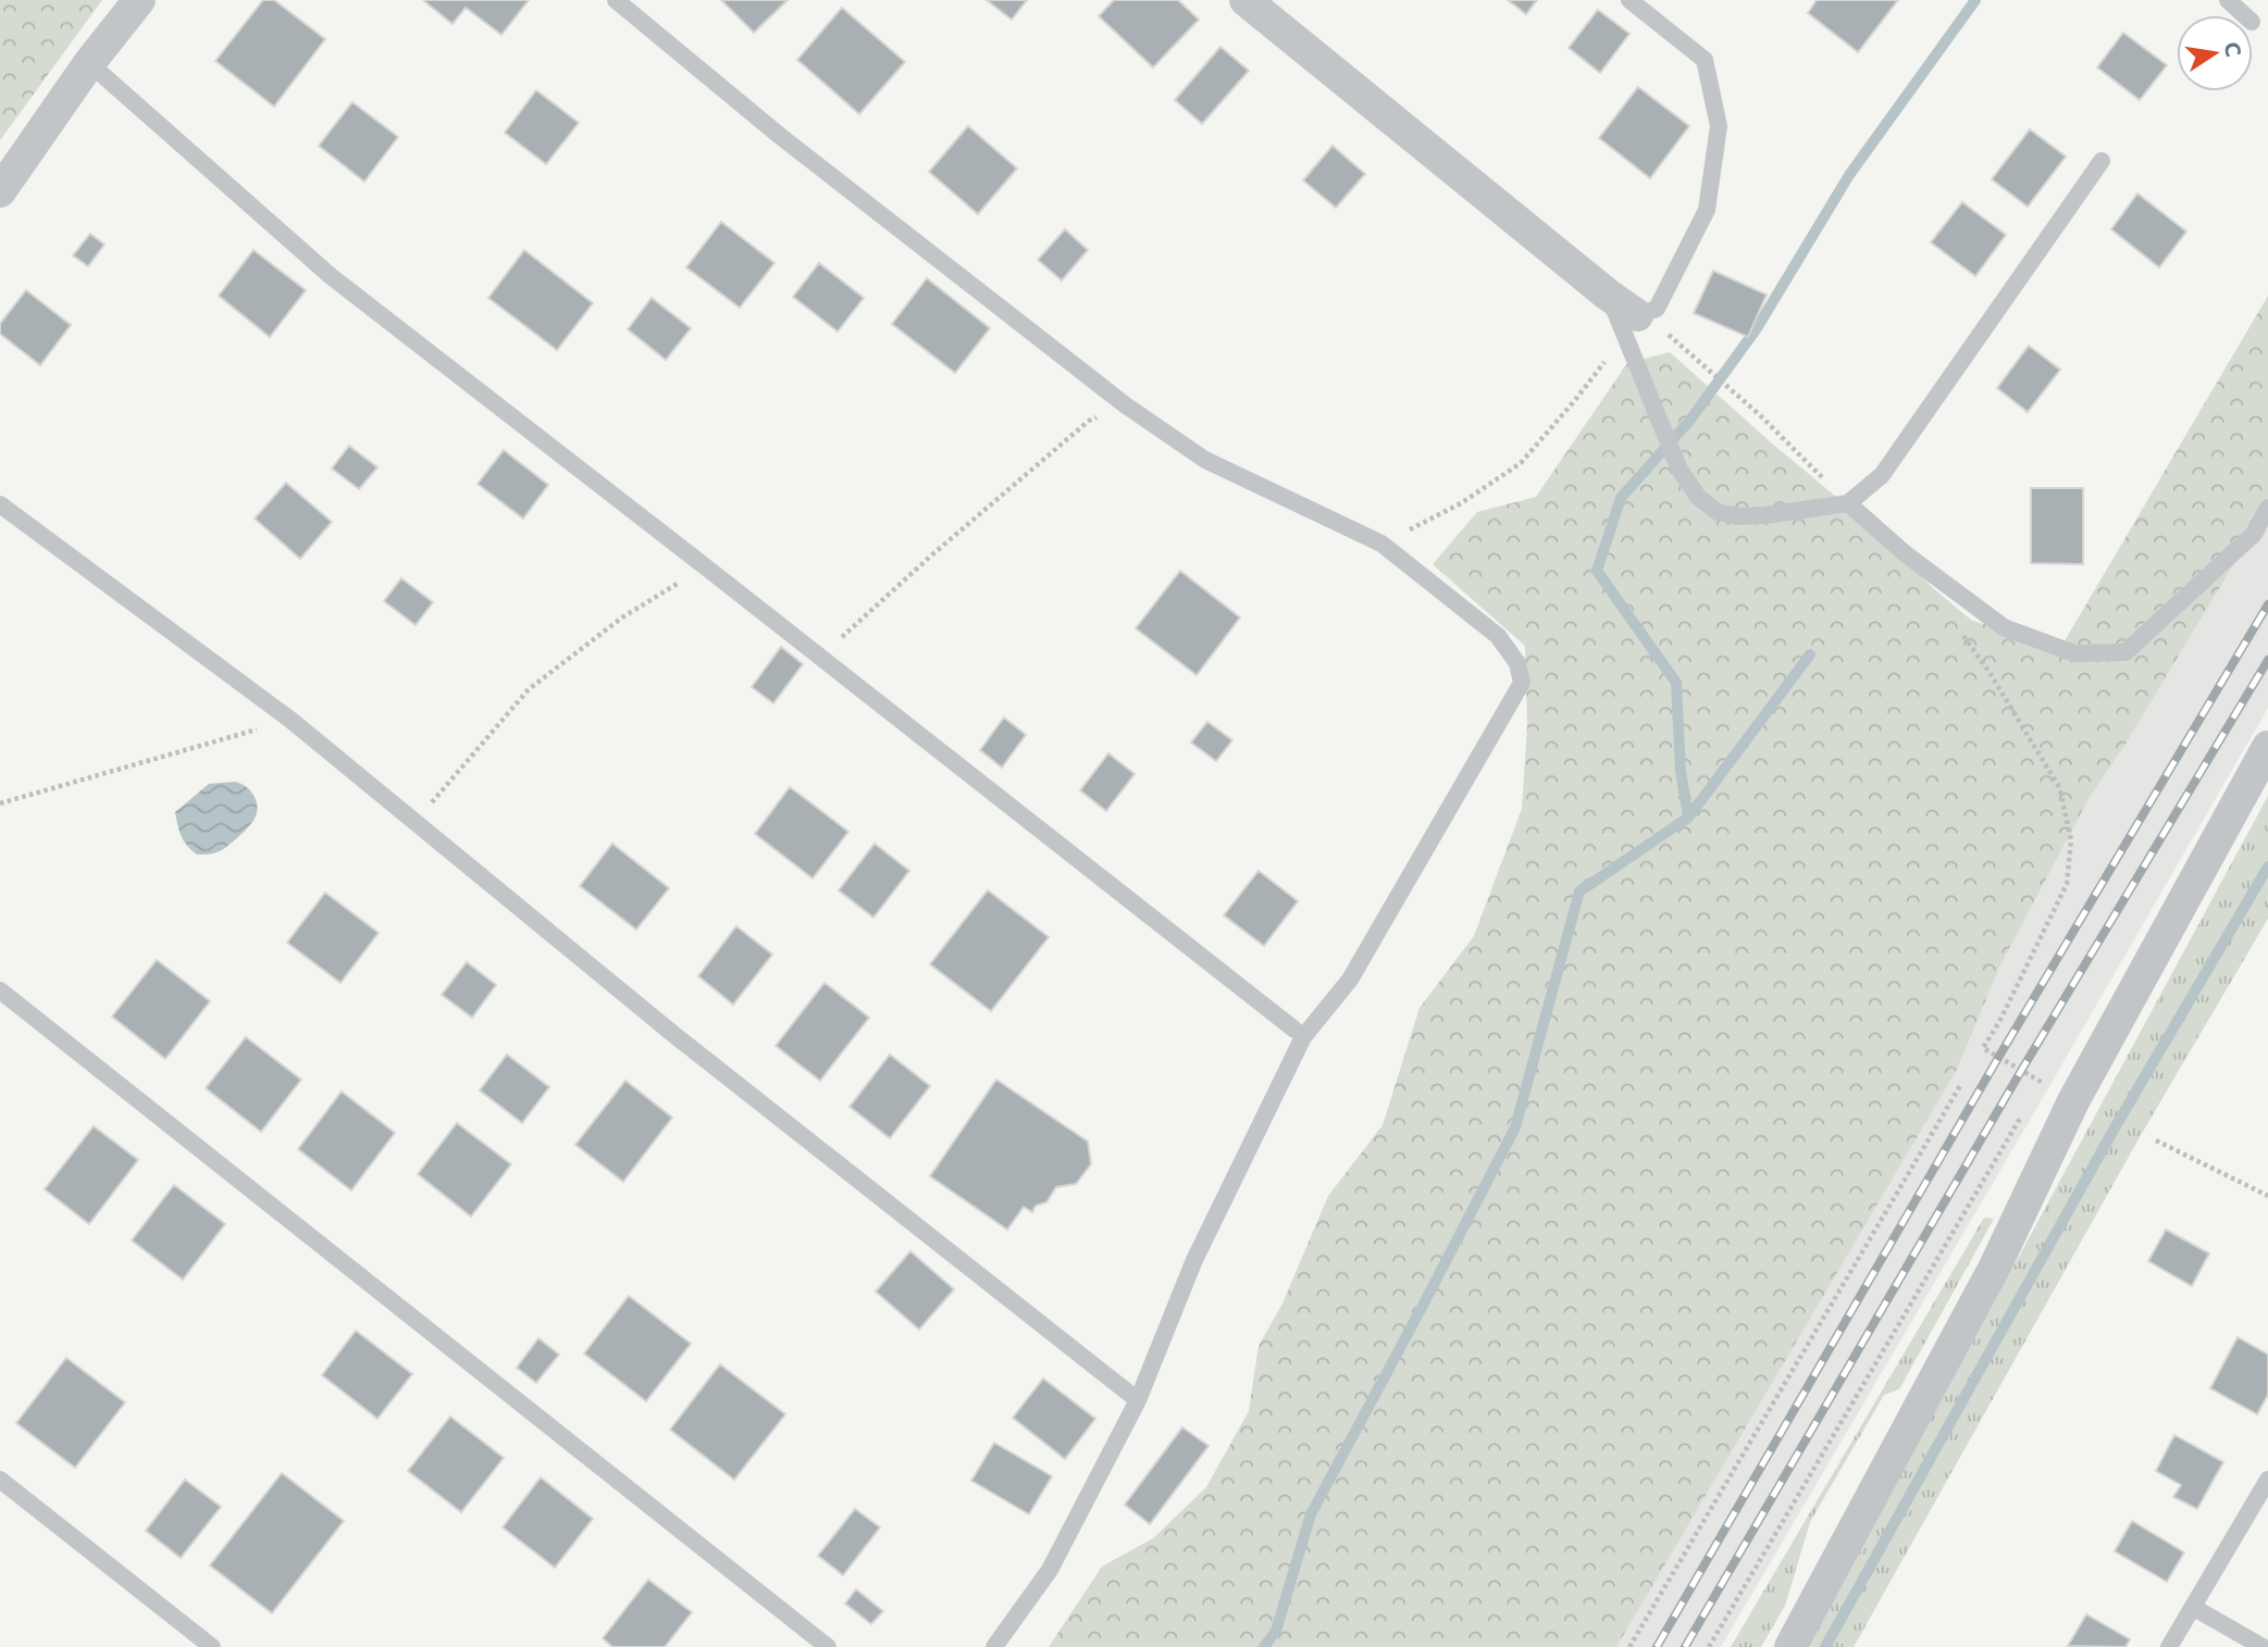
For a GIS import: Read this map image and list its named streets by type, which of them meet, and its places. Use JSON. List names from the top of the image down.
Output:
{
  "north": "right"
}
